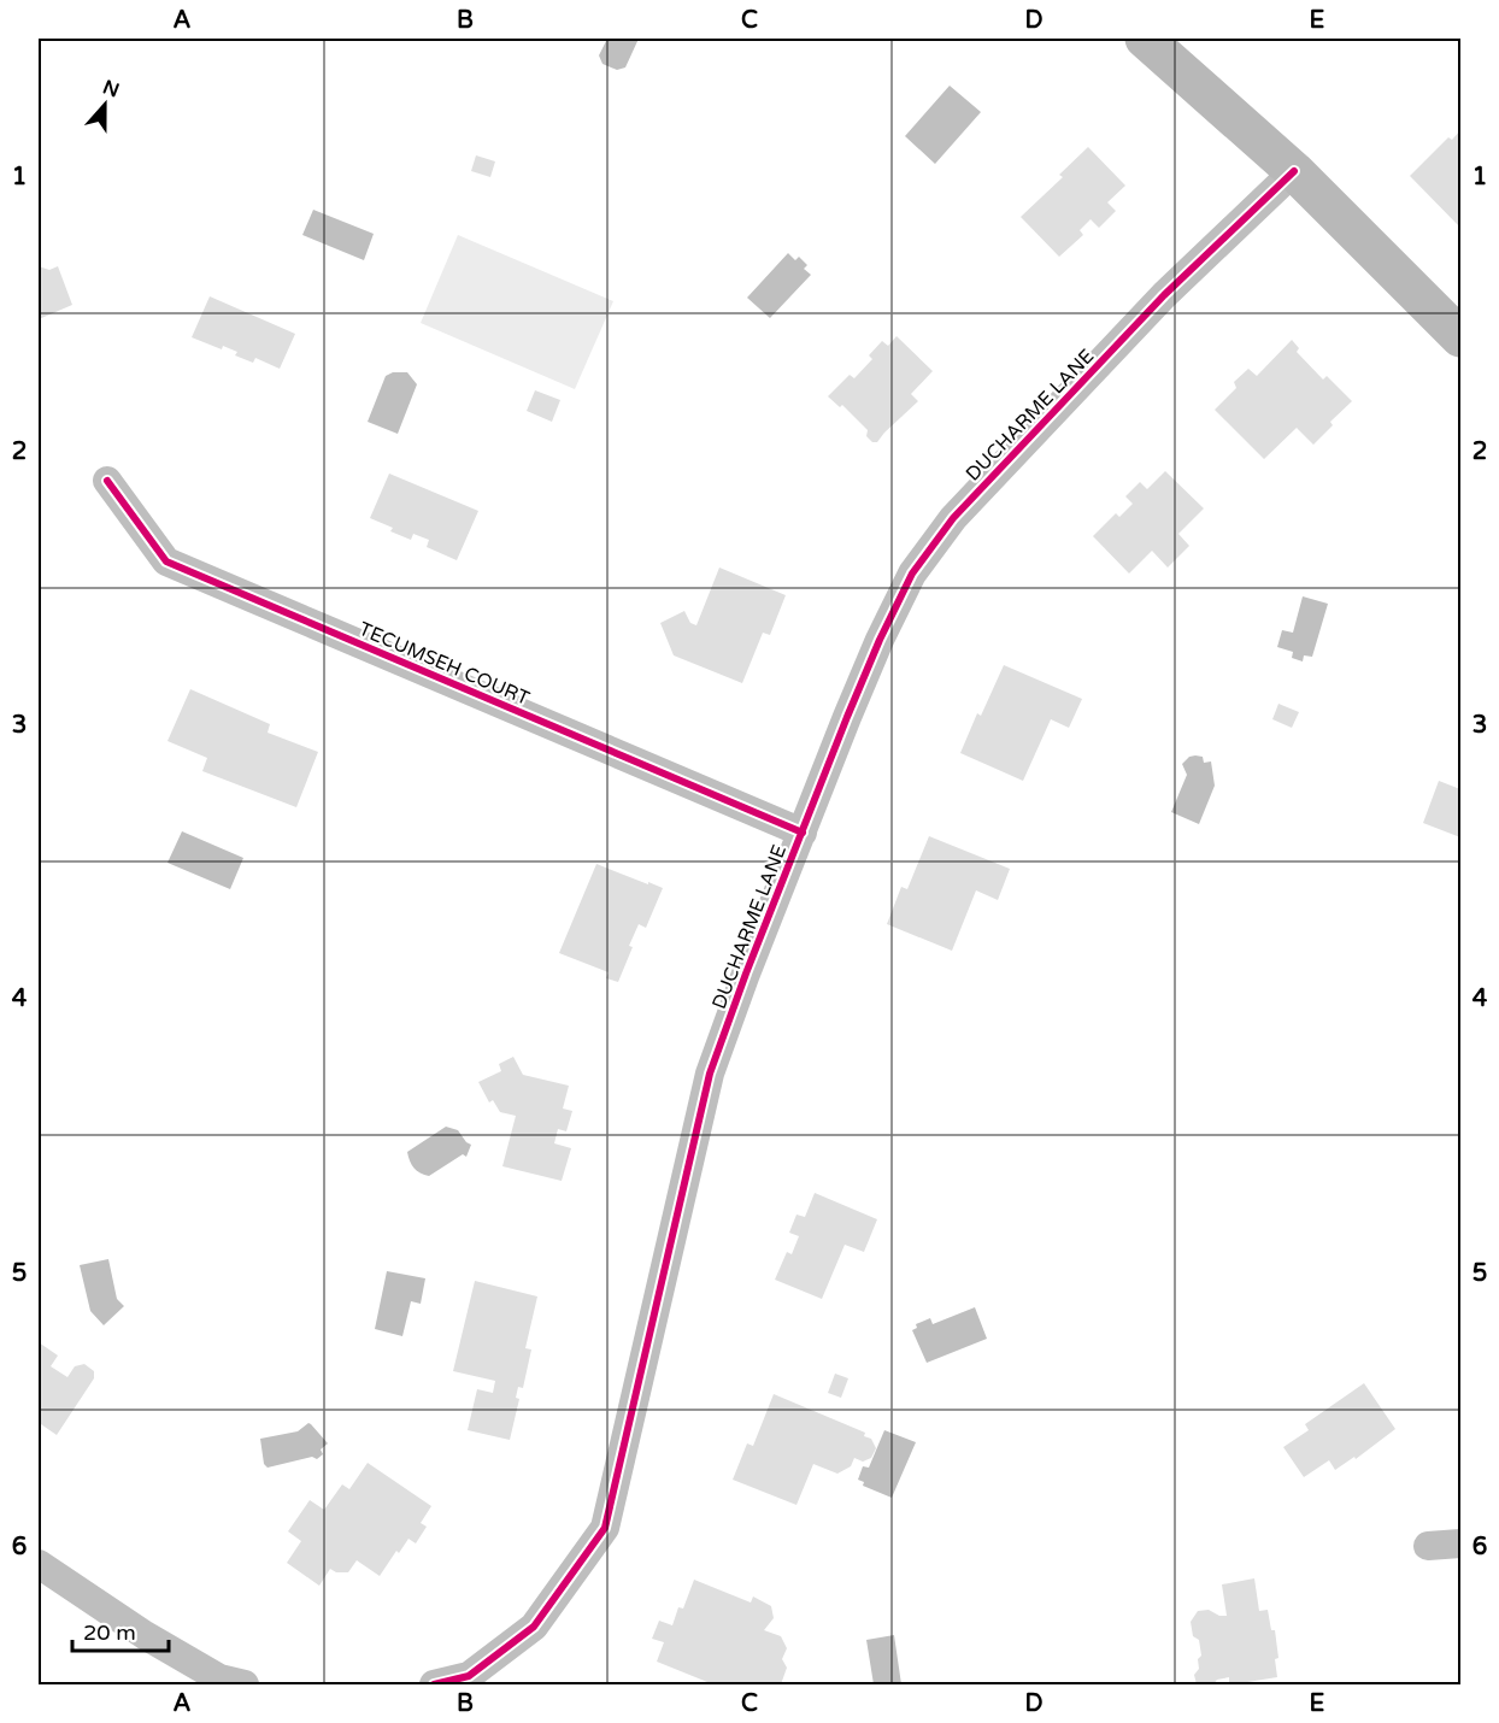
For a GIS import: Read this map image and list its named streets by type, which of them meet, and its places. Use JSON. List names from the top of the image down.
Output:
{
  "streets": {
    "street": ["DUCHARME LANE", "TECUMSEH COURT"]
  },
  "crossings": [
    ["DUCHARME LANE", "TECUMSEH COURT"]
  ],
  "scale_bar": "20 m",
  "north": "top",
  "grid": {
    "columns": [
      "A",
      "B",
      "C",
      "D",
      "E"
    ],
    "rows": [
      "1",
      "2",
      "3",
      "4",
      "5",
      "6"
    ]
  }
}
